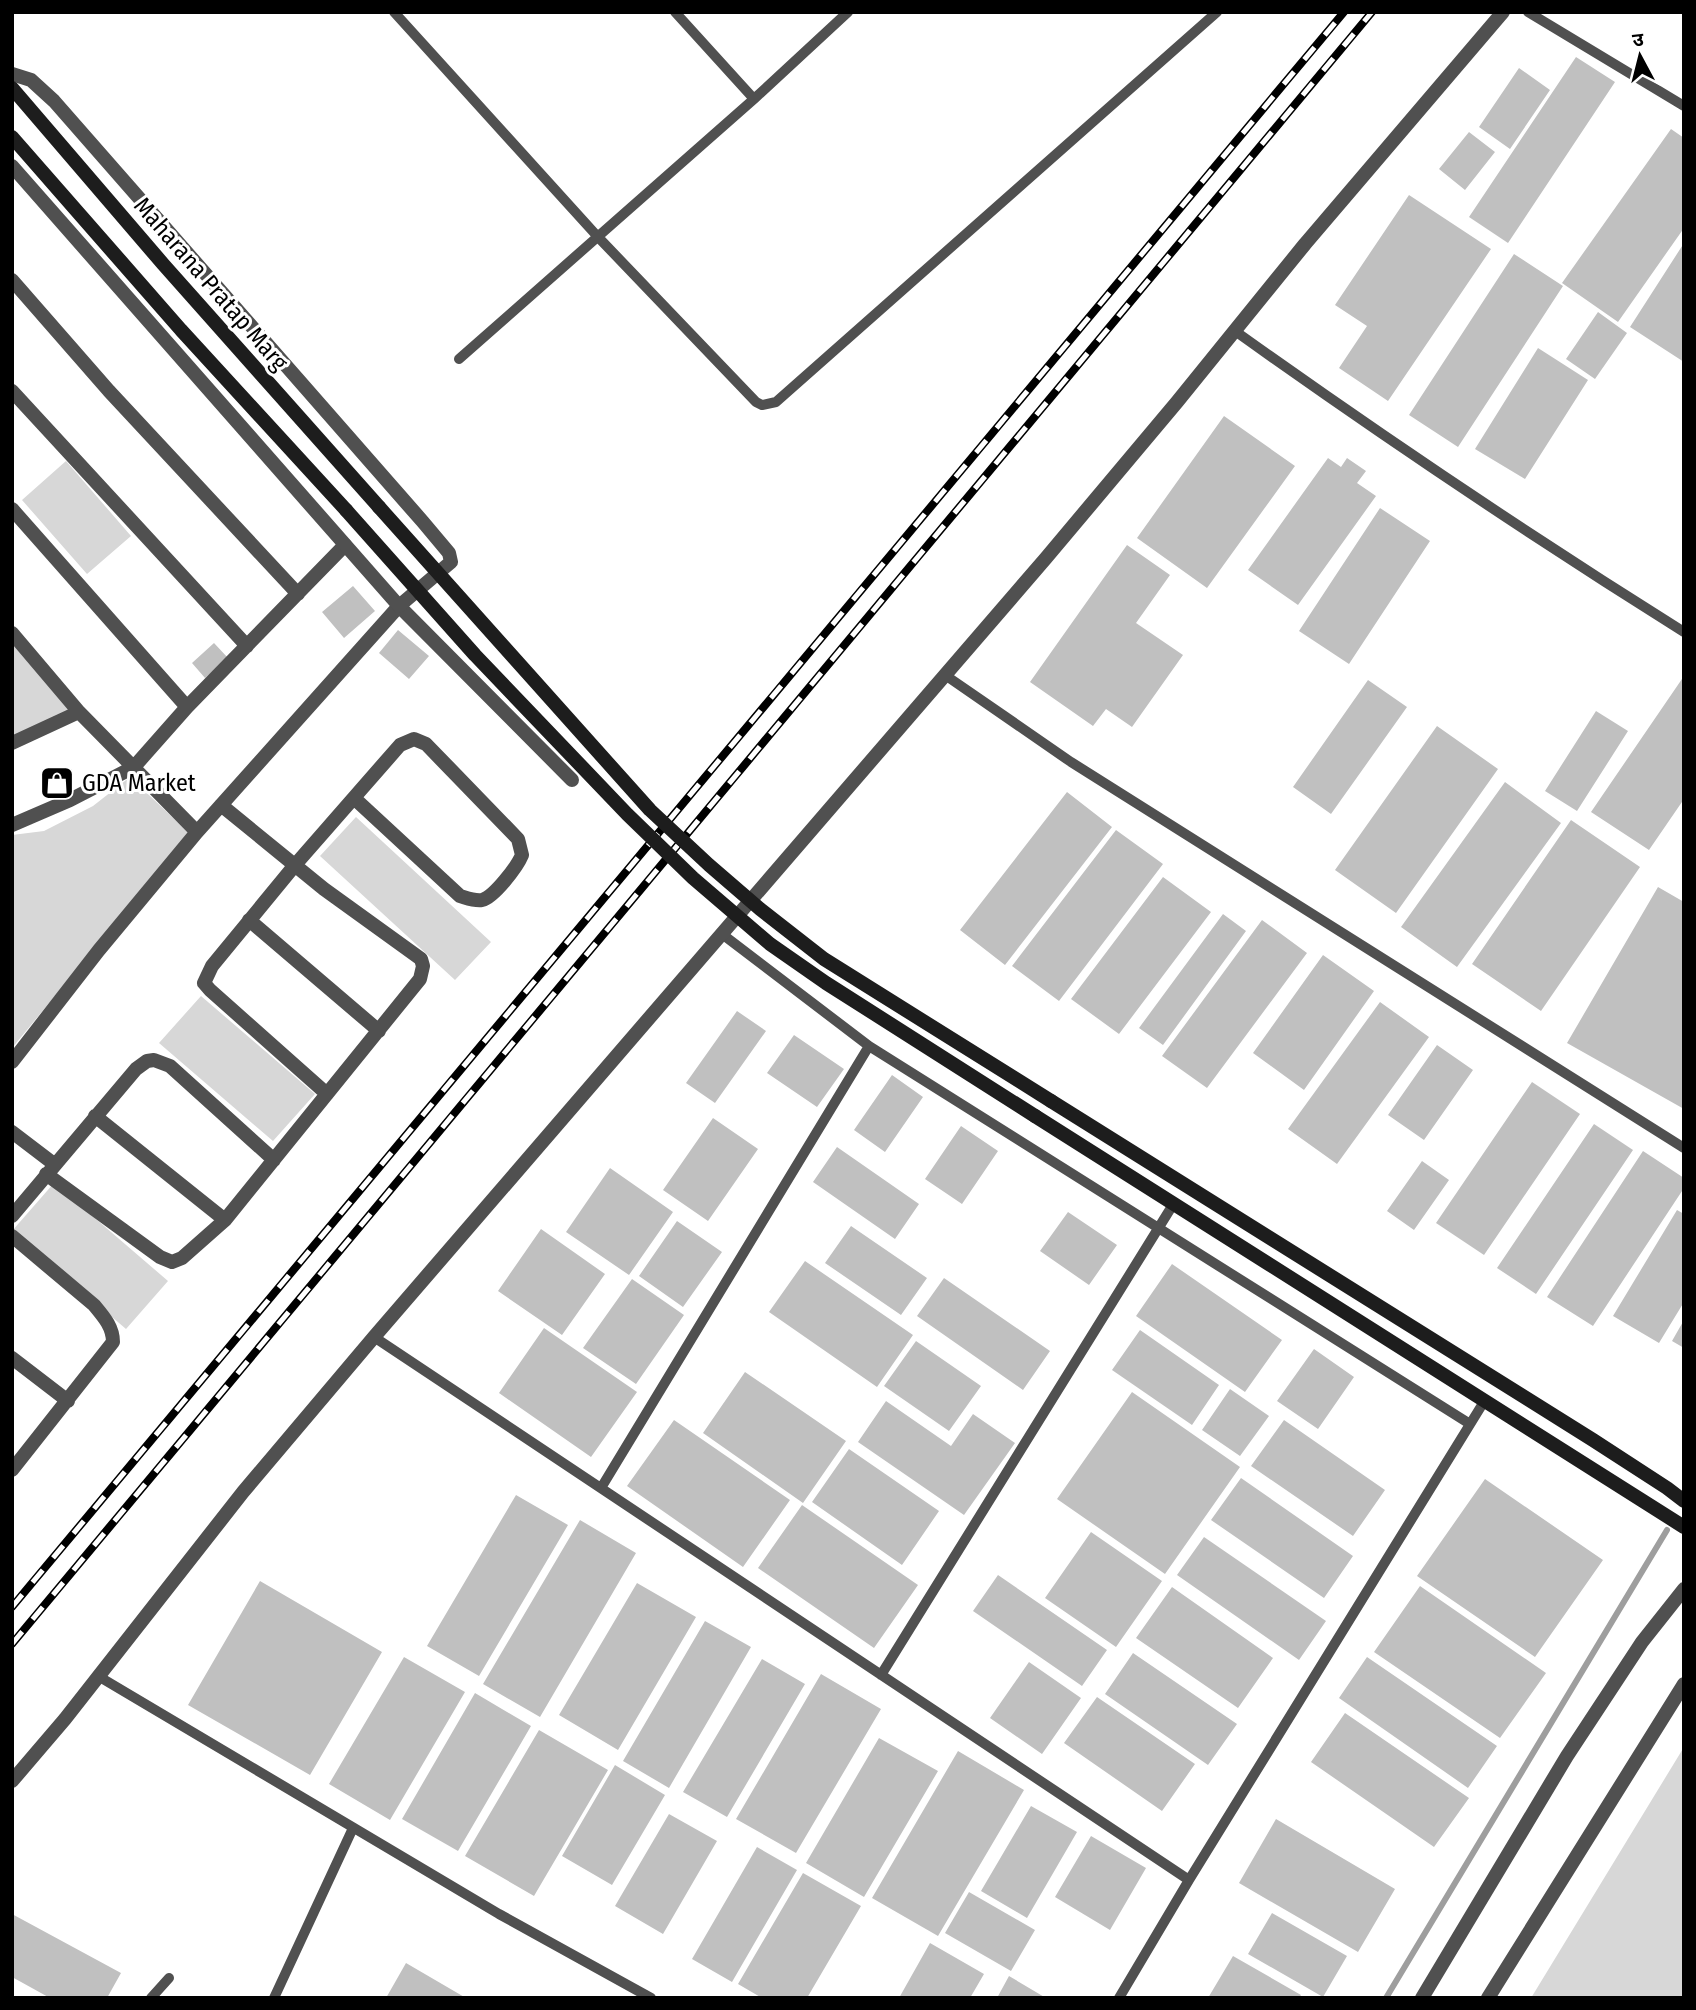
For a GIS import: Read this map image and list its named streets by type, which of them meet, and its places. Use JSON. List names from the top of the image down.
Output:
{
  "streets": {
    "main road": ["Maharana Pratap Marg"]
  },
  "places": {
    "shop": ["GDA Market"]
  },
  "north": "top"
}
